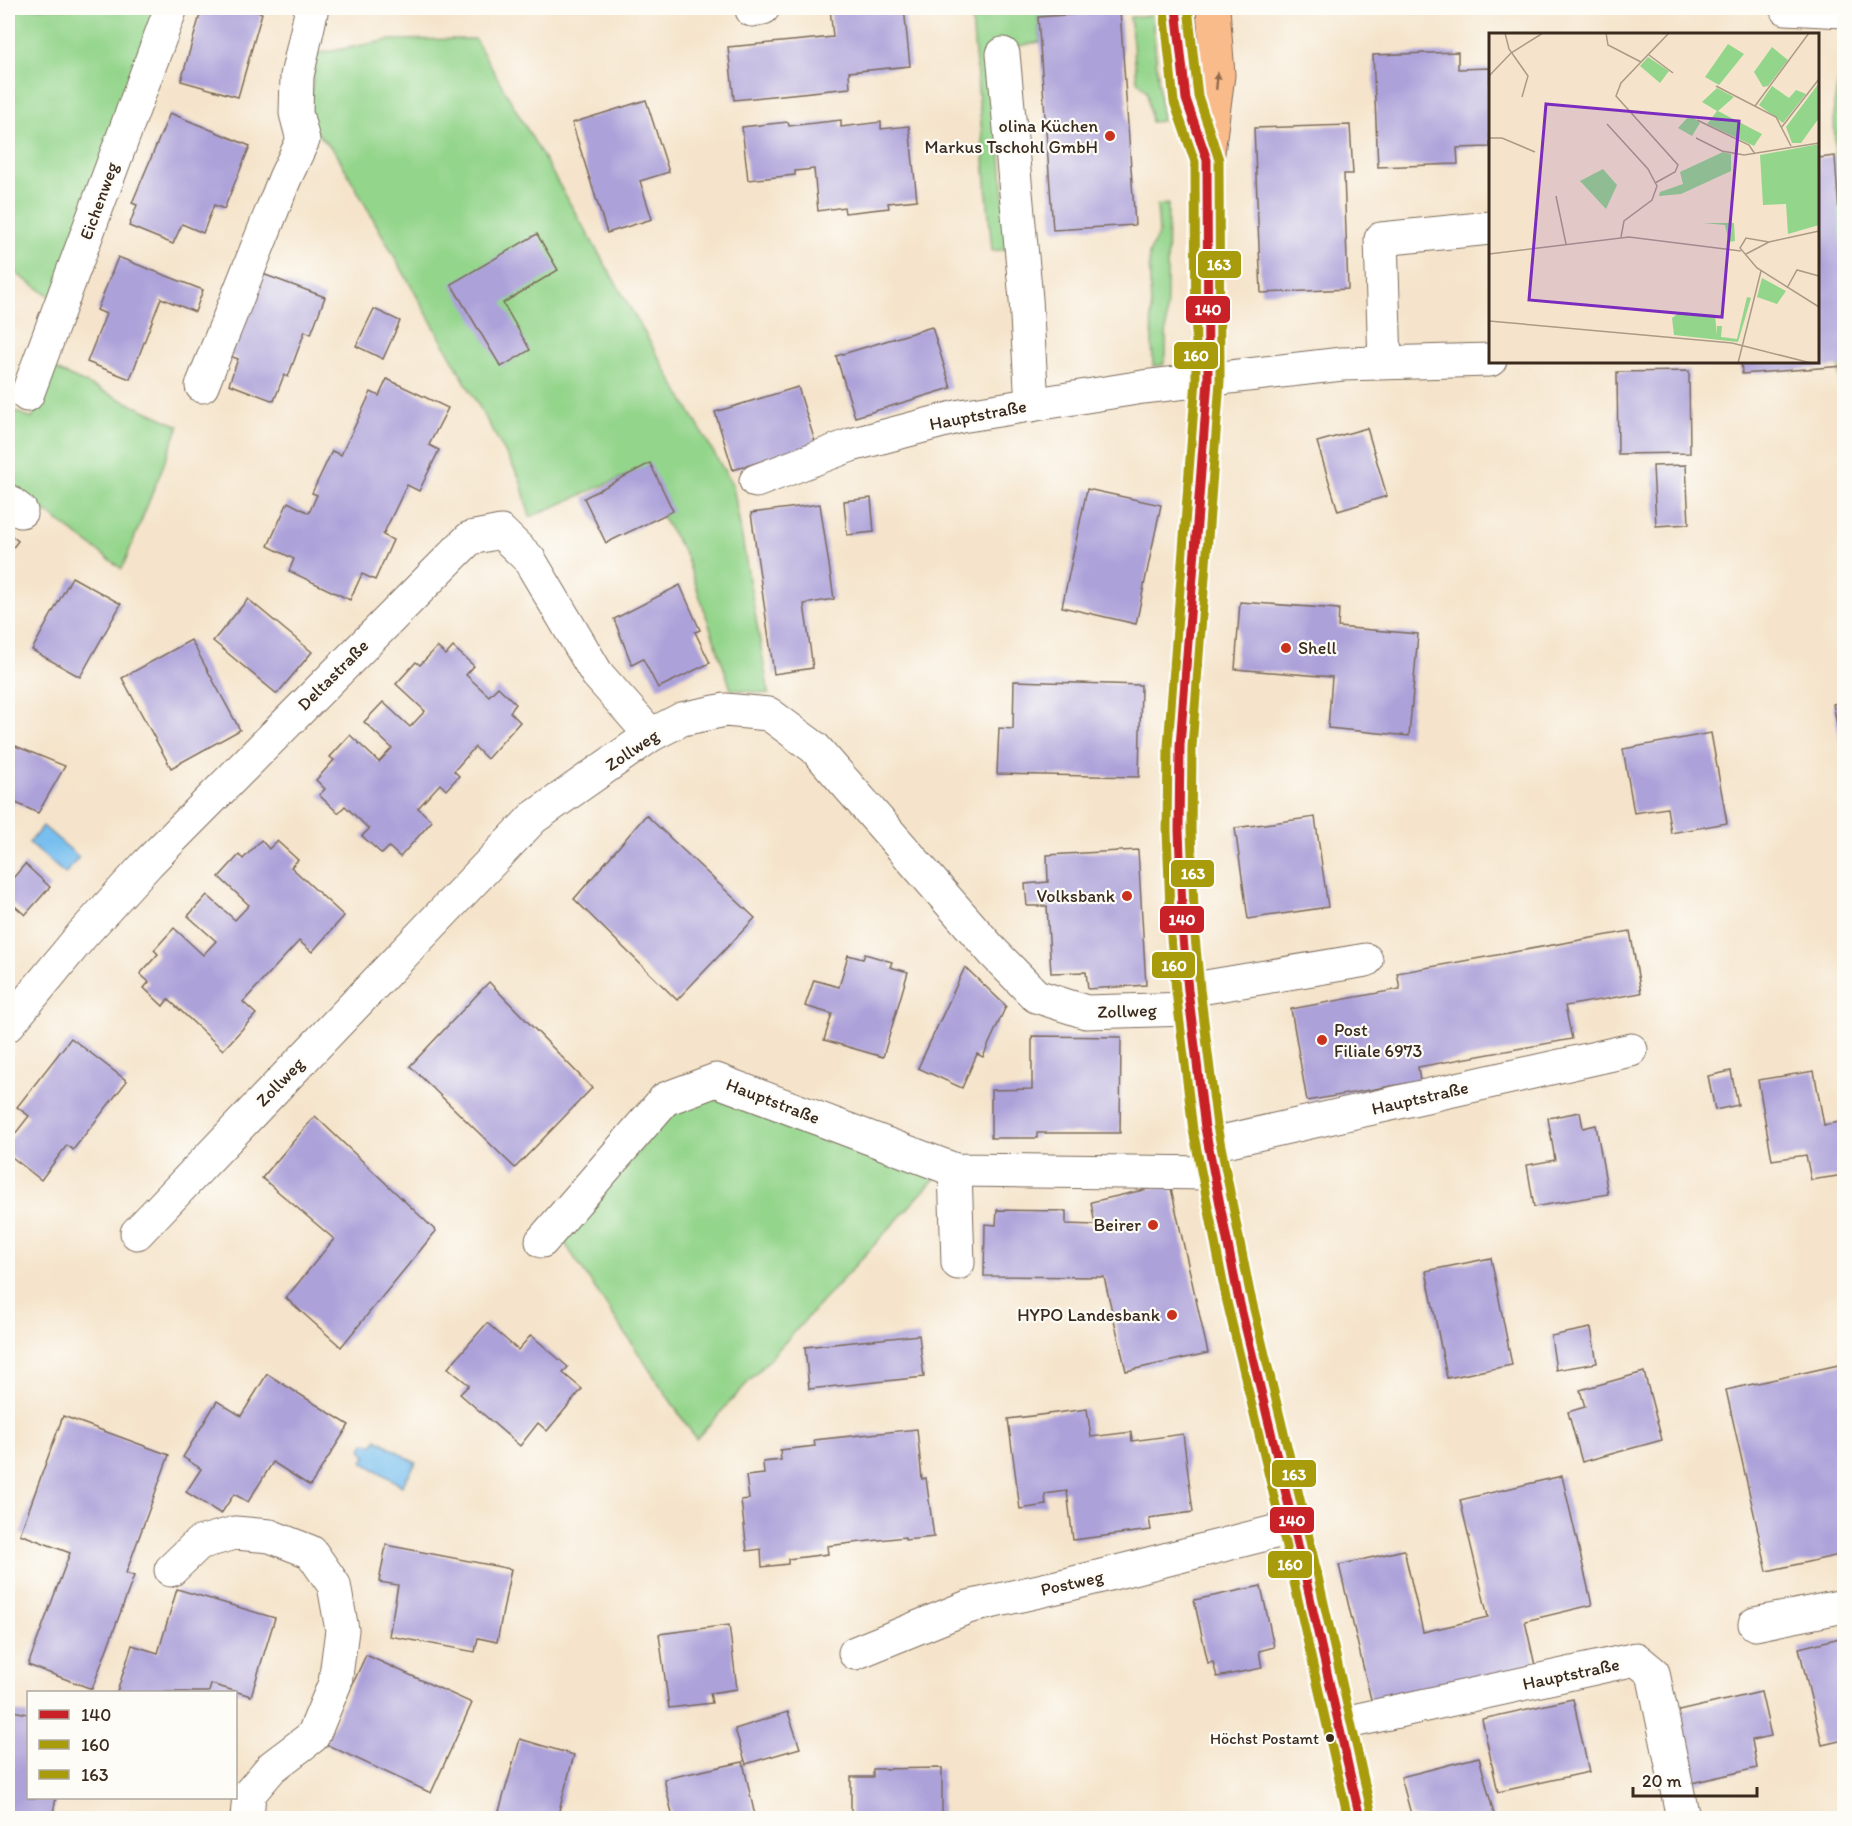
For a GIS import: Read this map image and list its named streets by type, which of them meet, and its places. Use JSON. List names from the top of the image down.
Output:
{
  "streets": {
    "street": [
      "Eichenweg",
      "Hauptstraße",
      "Deltastraße",
      "Zollweg",
      "Postweg"
    ]
  },
  "crossings": [
    ["Deltastraße", "Zollweg"]
  ],
  "places": [
    "olina Küchen Markus Tschohl GmbH",
    "Shell",
    "Volksbank",
    "Post Filiale 6973",
    "Beirer",
    "HYPO Landesbank",
    "Höchst Postamt"
  ],
  "lines": ["transit line 140", "transit line 163", "transit line 160"],
  "legend": ["140", "160", "163"],
  "scale_bar": "20 m"
}
